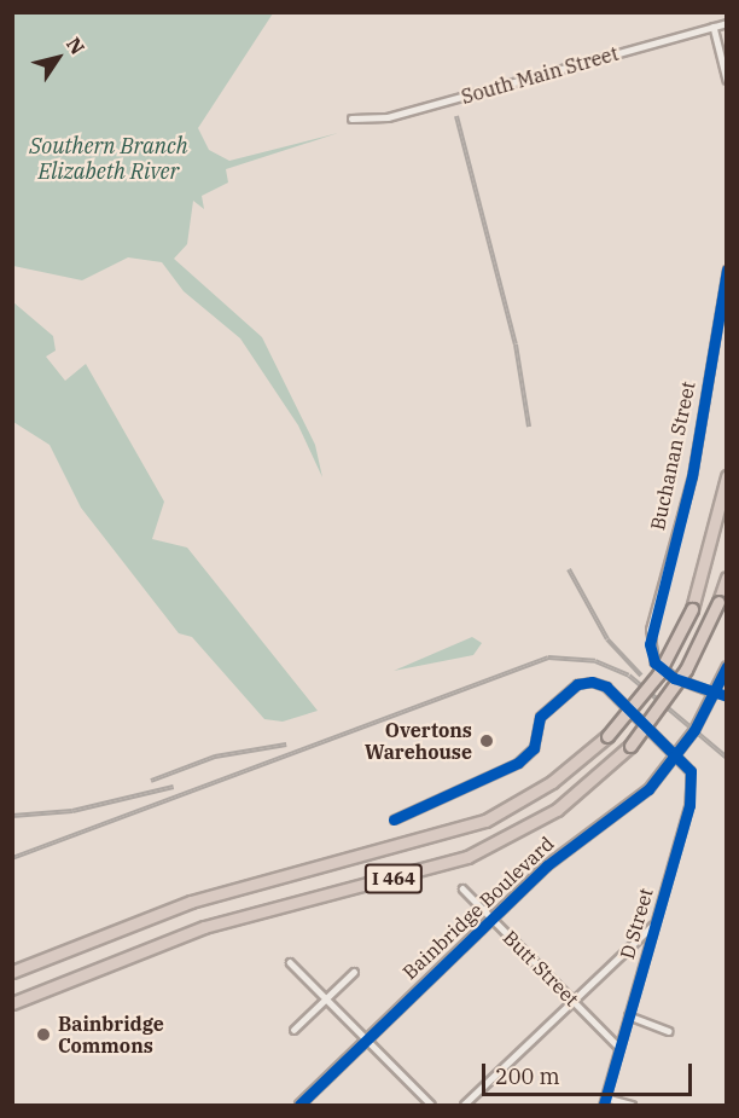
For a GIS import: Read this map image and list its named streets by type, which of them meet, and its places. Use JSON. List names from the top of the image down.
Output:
{
  "streets": {
    "highway": ["I 464"],
    "street": [
      "South Main Street",
      "Buchanan Street",
      "Bainbridge Boulevard",
      "D Street",
      "Butt Street"
    ]
  },
  "crossings": [
    ["Buchanan Street", "Bainbridge Boulevard"],
    ["Bainbridge Boulevard", "D Street"],
    ["Bainbridge Boulevard", "Butt Street"],
    ["D Street", "Butt Street"]
  ],
  "water": ["Southern Branch Elizabeth River"],
  "places": ["Overtons Warehouse", "Bainbridge Commons"],
  "scale_bar": "200 m",
  "north": "top right"
}
